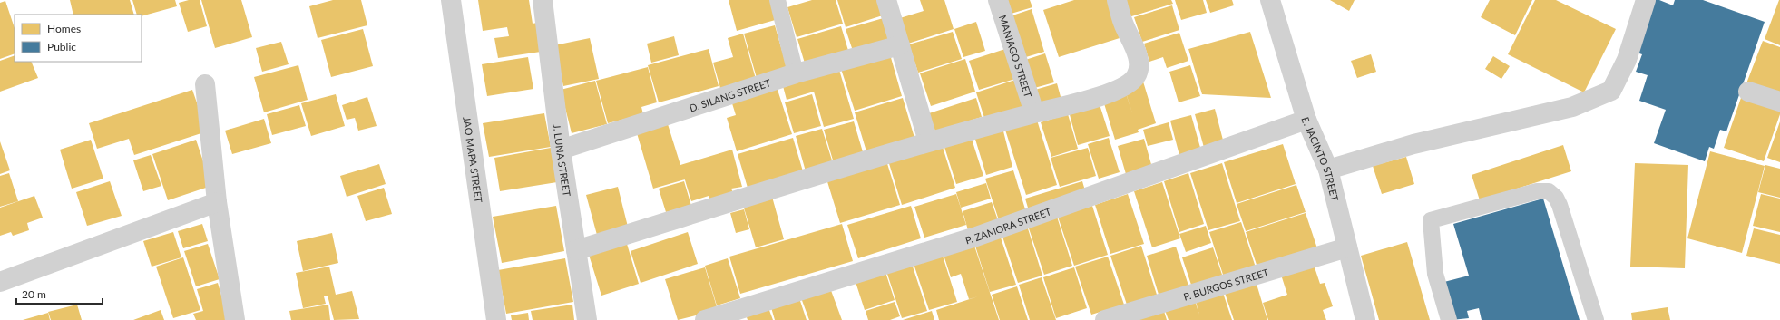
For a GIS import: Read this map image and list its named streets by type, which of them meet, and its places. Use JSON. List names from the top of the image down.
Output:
{
  "streets": {
    "street": [
      "MANIAGO STREET",
      "D. SILANG STREET",
      "JAO MAPA STREET",
      "E. JACINTO STREET",
      "J. LUNA STREET",
      "P. ZAMORA STREET",
      "P. BURGOS STREET"
    ]
  },
  "crossings": [
    ["D. SILANG STREET", "J. LUNA STREET"],
    ["E. JACINTO STREET", "P. ZAMORA STREET"],
    ["E. JACINTO STREET", "P. BURGOS STREET"]
  ],
  "legend": ["Homes", "Public"],
  "scale_bar": "20 m"
}
